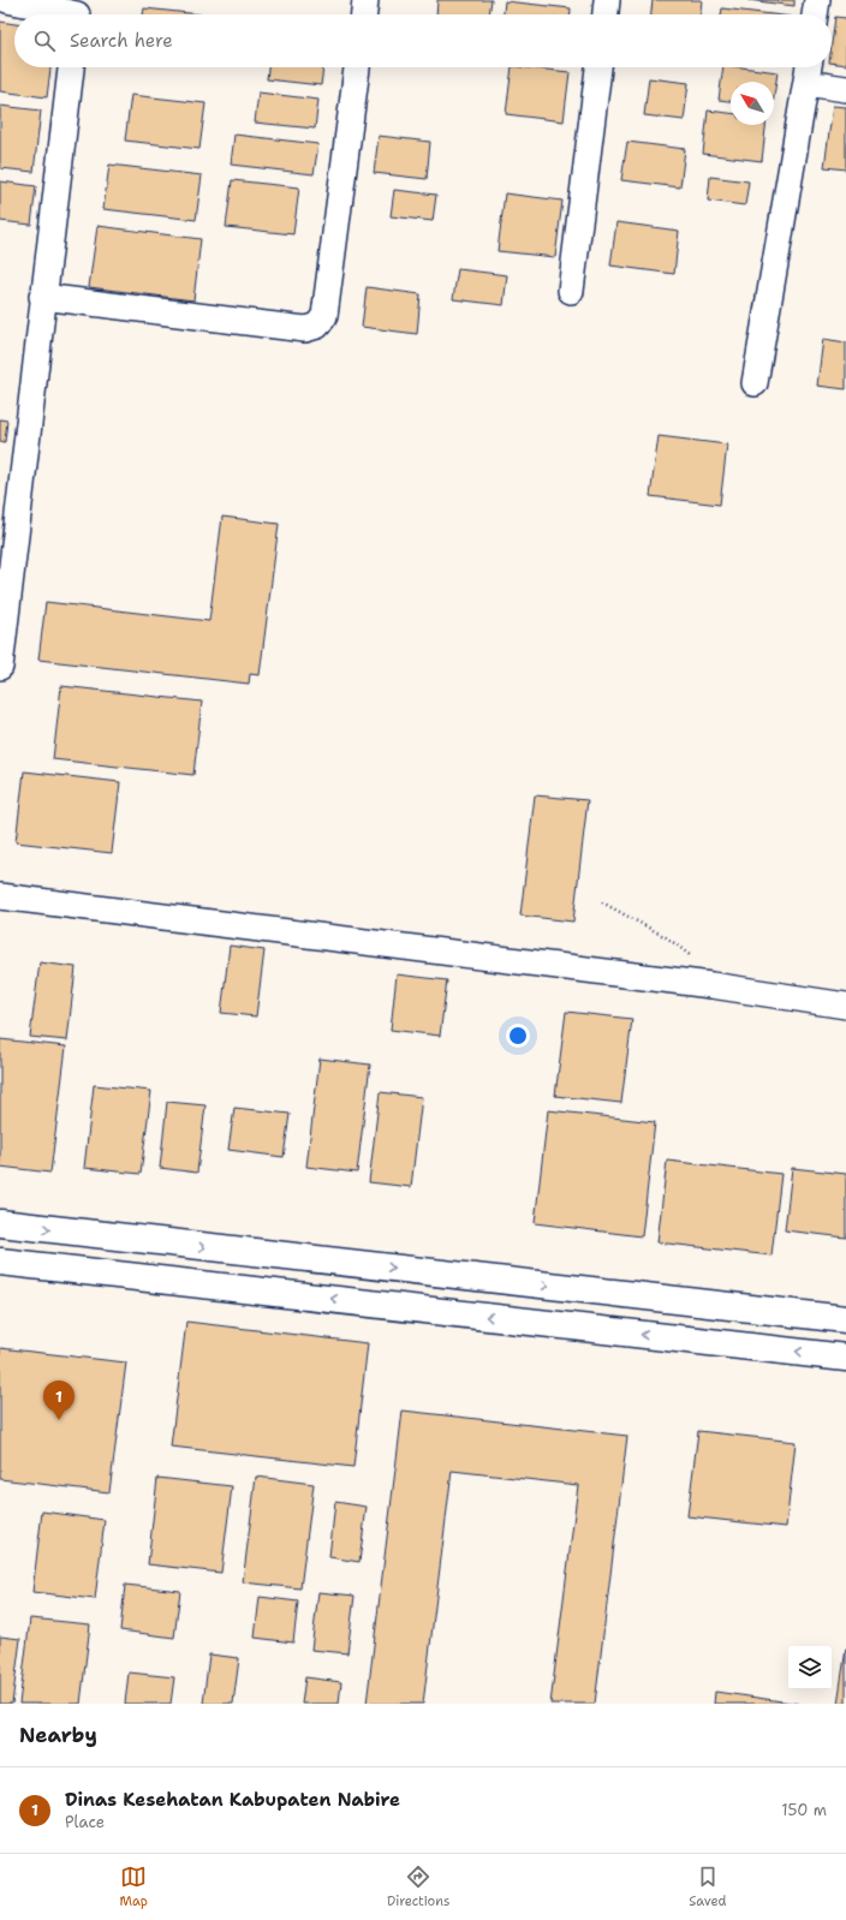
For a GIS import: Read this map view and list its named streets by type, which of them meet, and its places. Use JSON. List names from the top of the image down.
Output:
{
  "north": "top left",
  "page": {
    "search": "Search here",
    "pins": "1",
    "heading": "Nearby",
    "list": [
      {
        "mark": "1",
        "name": "Dinas Kesehatan Kabupaten Nabire",
        "note": "Place",
        "value": "150 m"
      }
    ],
    "nav": ["Map", "Directions", "Saved"]
  }
}
